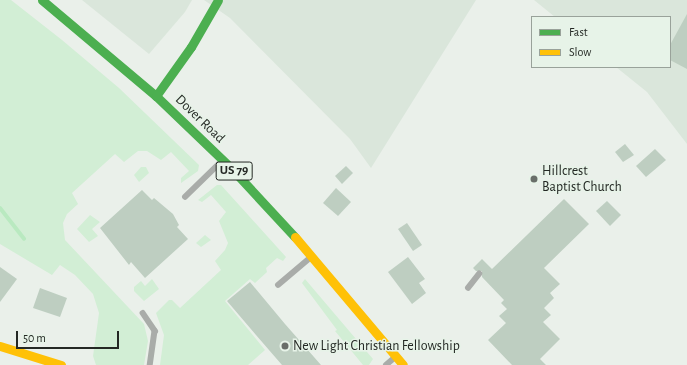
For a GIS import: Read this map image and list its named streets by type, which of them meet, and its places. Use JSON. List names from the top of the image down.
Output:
{
  "streets": {
    "main road": ["Dover Road", "US 79"]
  },
  "places": ["Hillcrest Baptist Church", "New Light Christian Fellowship"],
  "legend": ["Fast", "Slow"],
  "scale_bar": "50 m"
}
